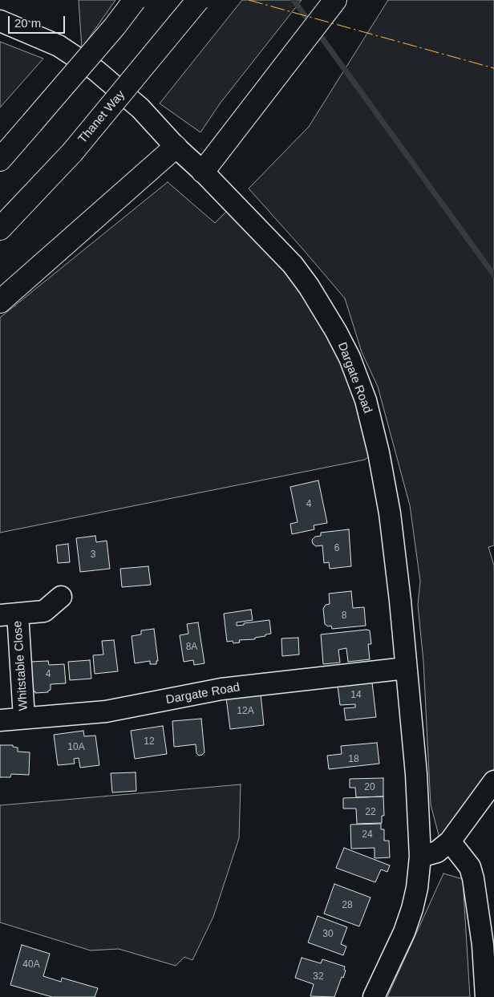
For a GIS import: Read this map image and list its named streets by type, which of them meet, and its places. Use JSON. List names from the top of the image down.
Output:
{
  "streets": {
    "highway": ["Thanet Way"],
    "street": ["Dargate Road", "Whitstable Close"]
  },
  "crossings": [
    ["Dargate Road", "Whitstable Close"]
  ],
  "house_numbers": [
    "4",
    "6",
    "3",
    "8",
    "8A",
    "4",
    "14",
    "12A",
    "12",
    "10A",
    "18",
    "20",
    "22",
    "24",
    "28",
    "30",
    "40A",
    "32"
  ],
  "scale_bar": "20 m"
}
